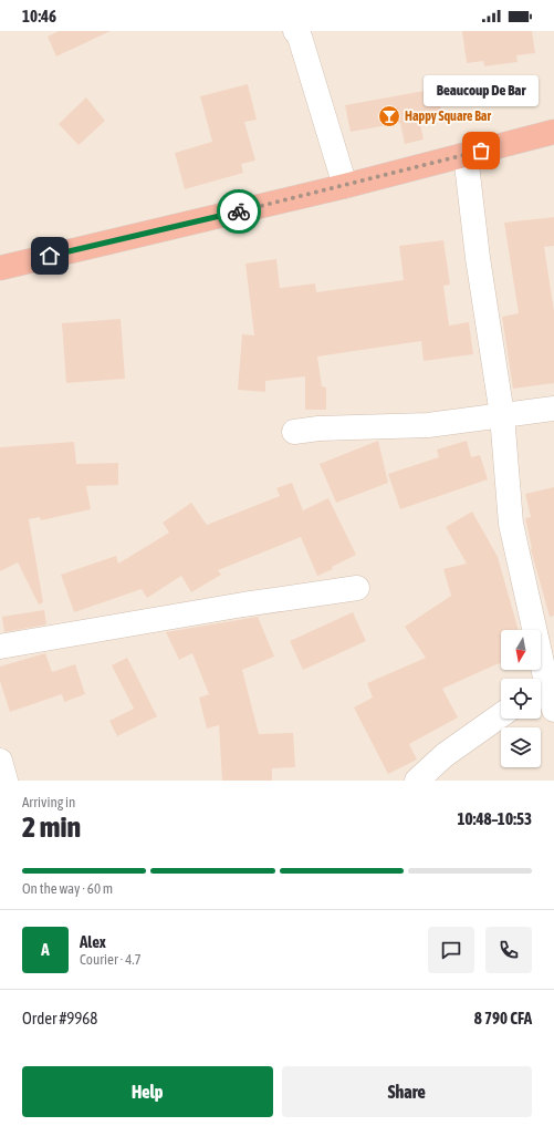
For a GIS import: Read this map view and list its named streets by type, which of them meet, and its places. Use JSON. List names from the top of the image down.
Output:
{
  "places": {
    "bar": ["Happy Square Bar"],
    "other": ["Beaucoup De Bar"]
  },
  "north": "bottom",
  "page": {
    "status": "10:46",
    "bubble": "Beaucoup De Bar",
    "heading": ["2 min", "Arriving in", "10:48–10:53"],
    "panel": [
      "Alex",
      "Courier · 4.7",
      "Order #9968",
      "8 790 CFA"
    ],
    "bar": "On the way · 60 m",
    "round": "A",
    "buttons": ["Help", "Share"]
  }
}
